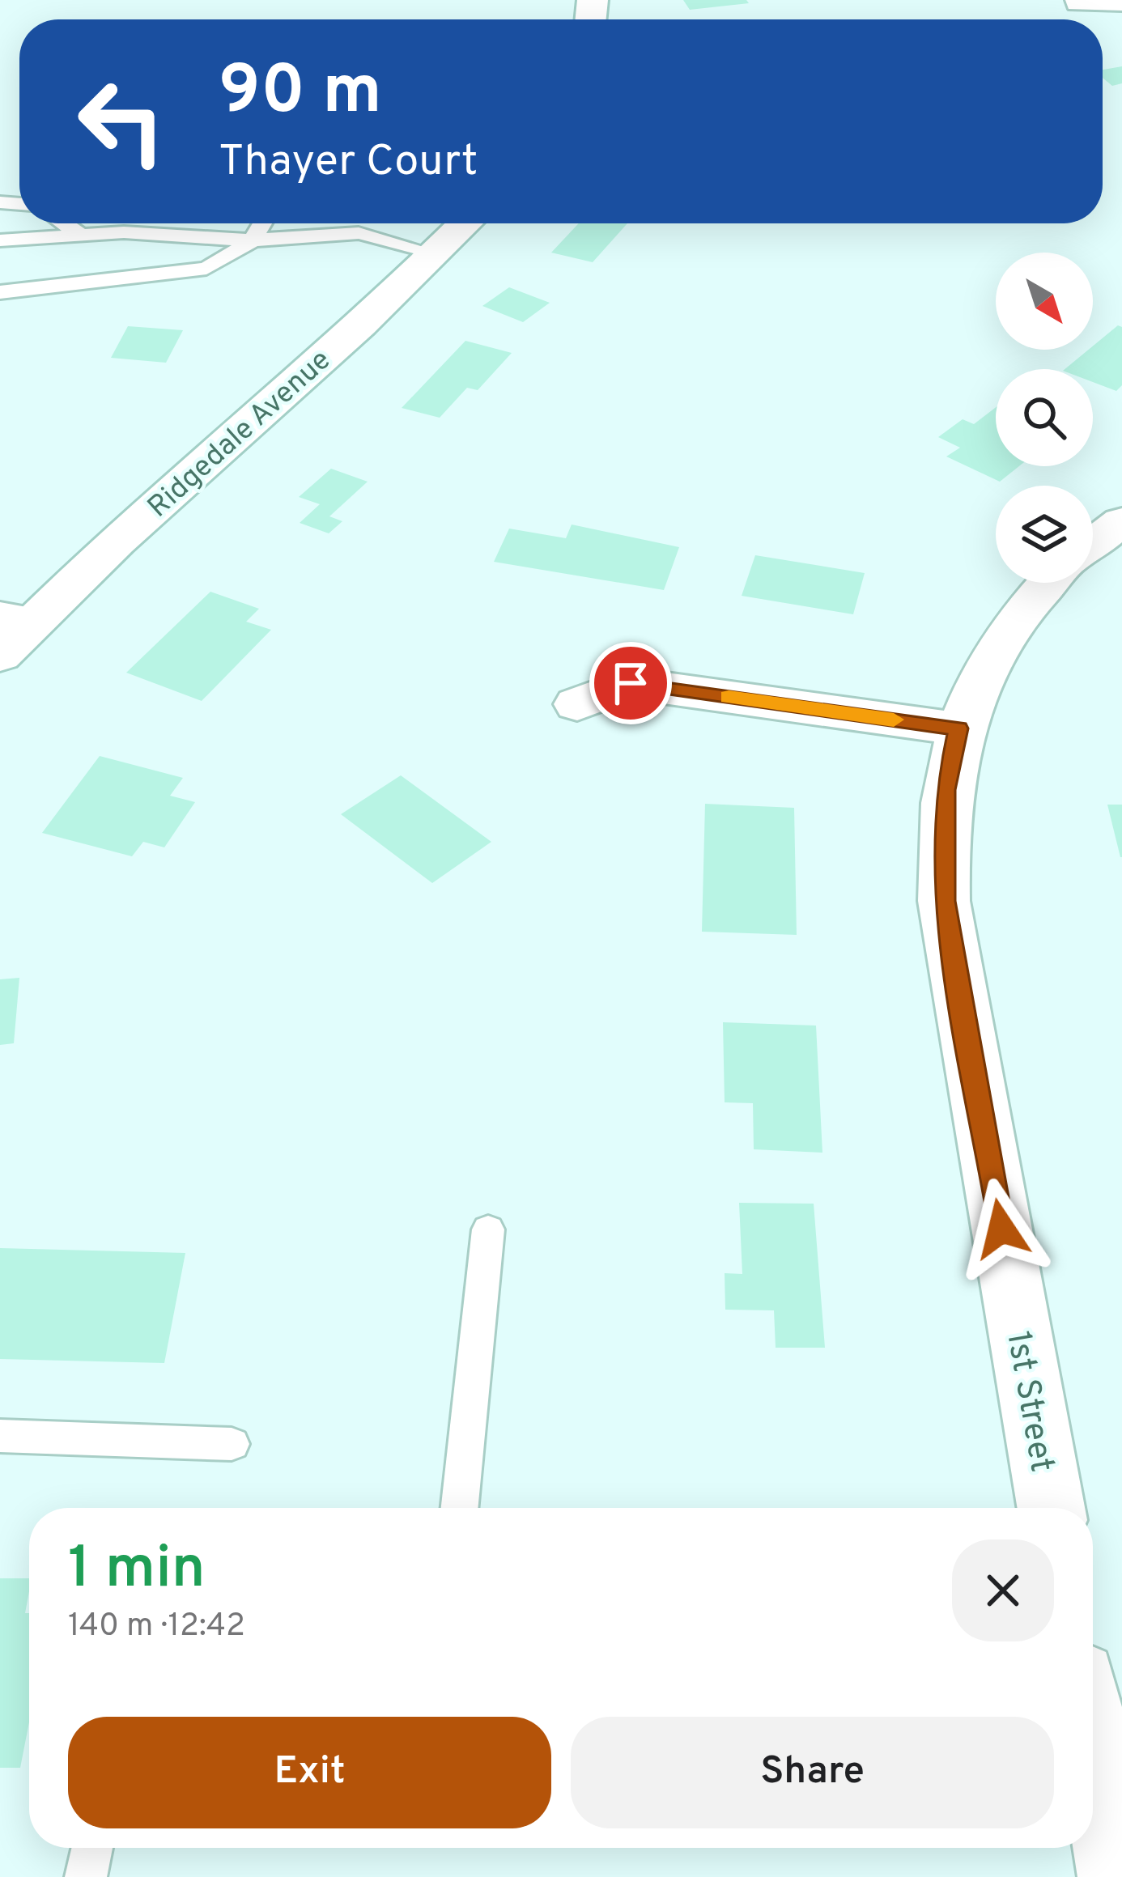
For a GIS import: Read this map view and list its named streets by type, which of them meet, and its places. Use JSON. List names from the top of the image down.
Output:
{
  "streets": {
    "street": ["Ridgedale Avenue", "1st Street"]
  },
  "north": "bottom right",
  "page": {
    "turn": ["90 m", "Thayer Court"],
    "heading": ["1 min", "140 m · 12:42"],
    "buttons": ["Exit", "Share"]
  }
}
